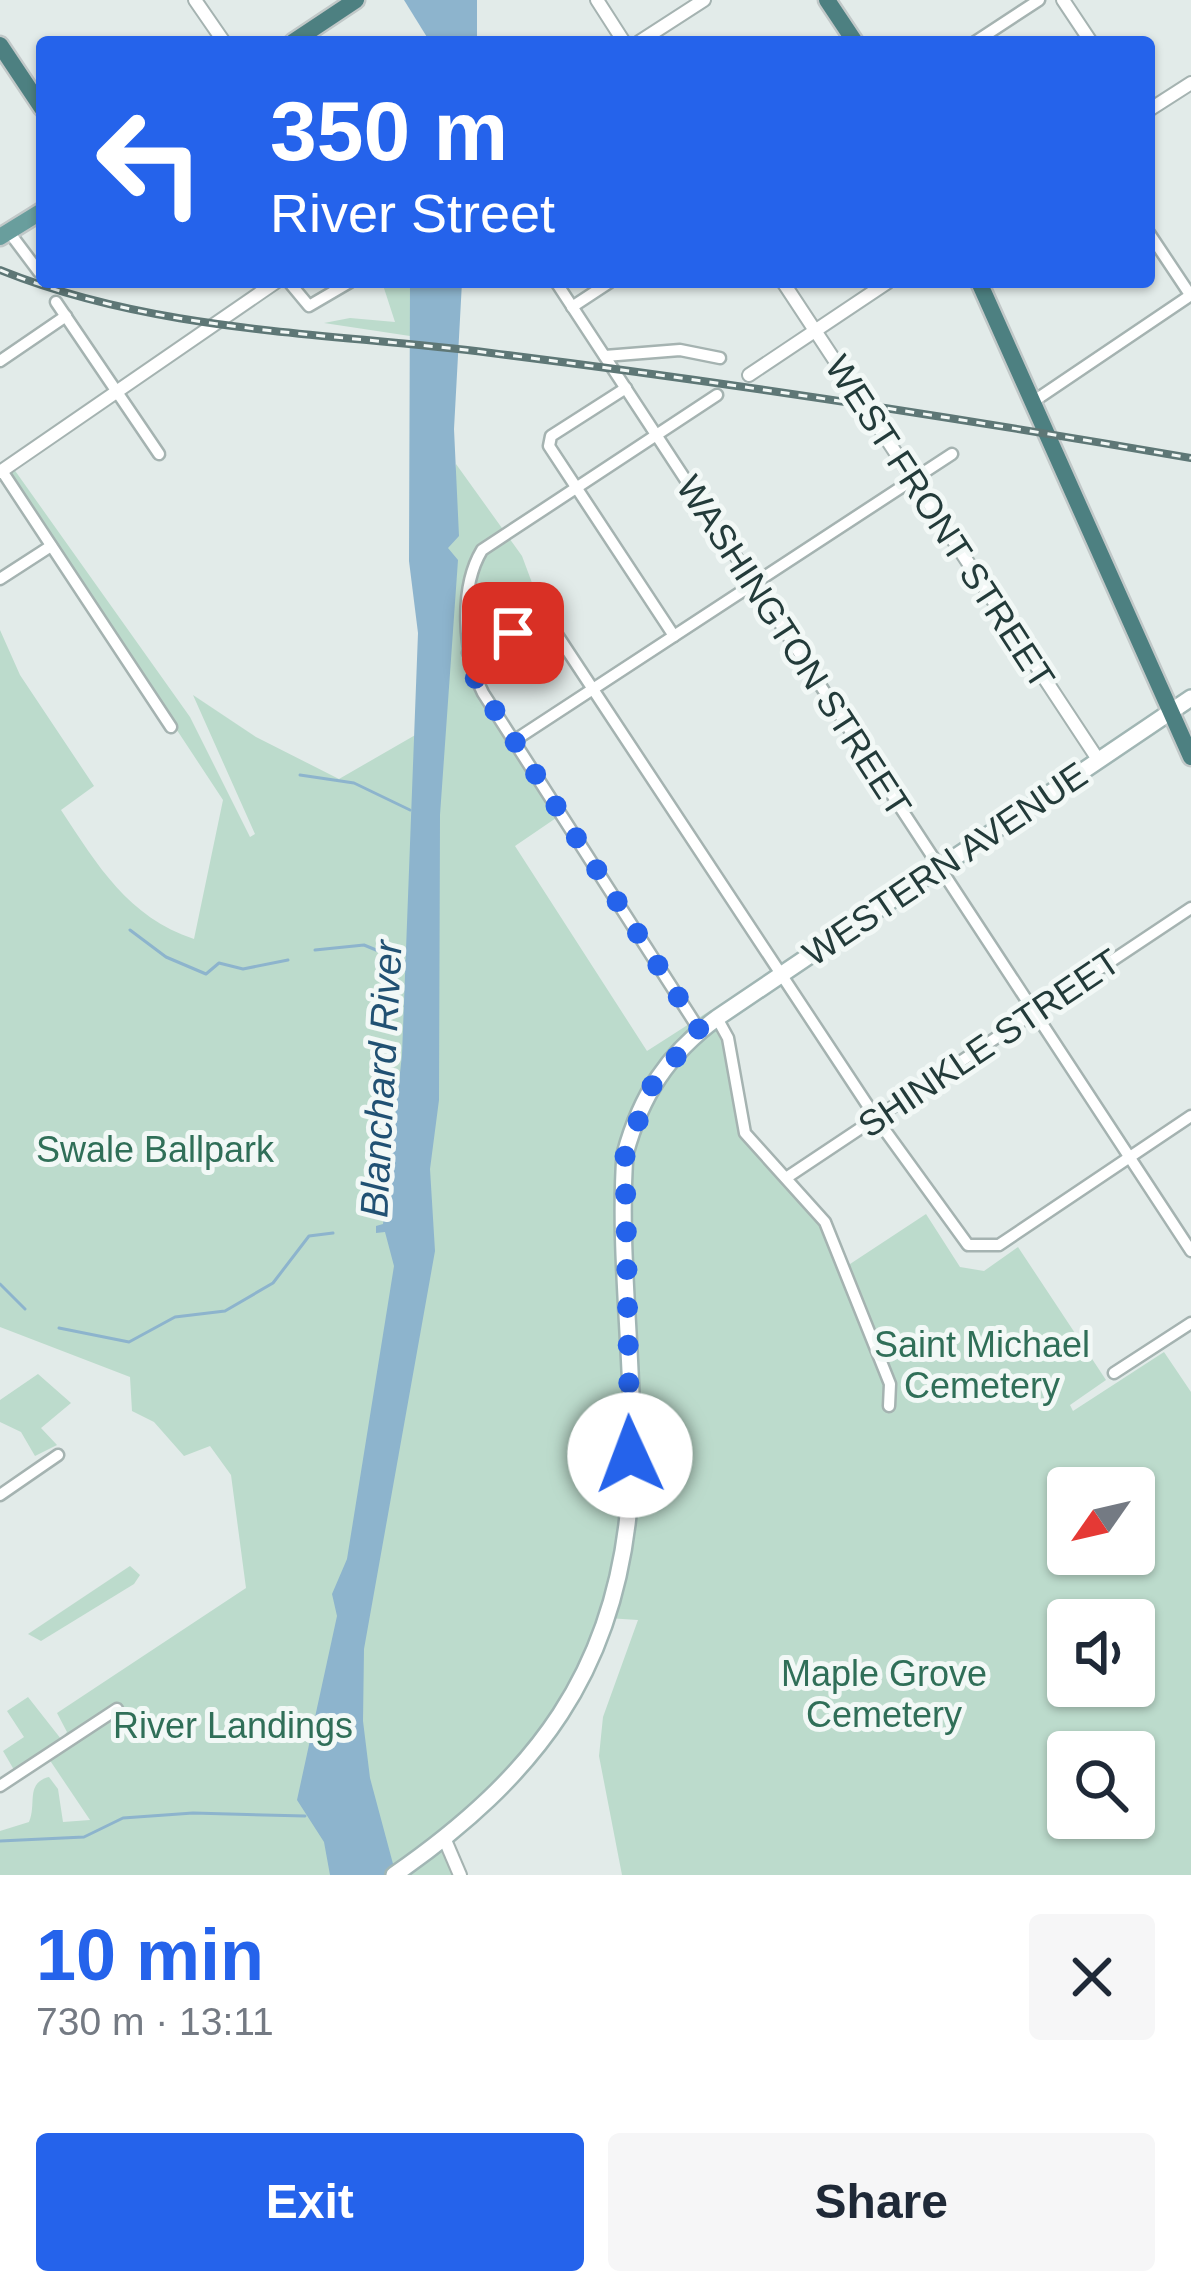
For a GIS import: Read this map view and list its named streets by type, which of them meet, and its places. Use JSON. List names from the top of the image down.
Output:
{
  "streets": {
    "main road": ["WESTERN AVENUE"],
    "street": ["WEST FRONT STREET", "WASHINGTON STREET", "SHINKLE STREET"]
  },
  "crossings": [
    ["WEST FRONT STREET", "WESTERN AVENUE"],
    ["WASHINGTON STREET", "WESTERN AVENUE"],
    ["WASHINGTON STREET", "SHINKLE STREET"]
  ],
  "water": ["Blanchard River"],
  "parks": [
    "Swale Ballpark",
    "Saint Michael Cemetery",
    "Maple Grove Cemetery",
    "River Landings"
  ],
  "north": "bottom left",
  "page": {
    "turn": ["350 m", "River Street"],
    "heading": ["10 min", "730 m · 13:11"],
    "buttons": ["Exit", "Share"]
  }
}
